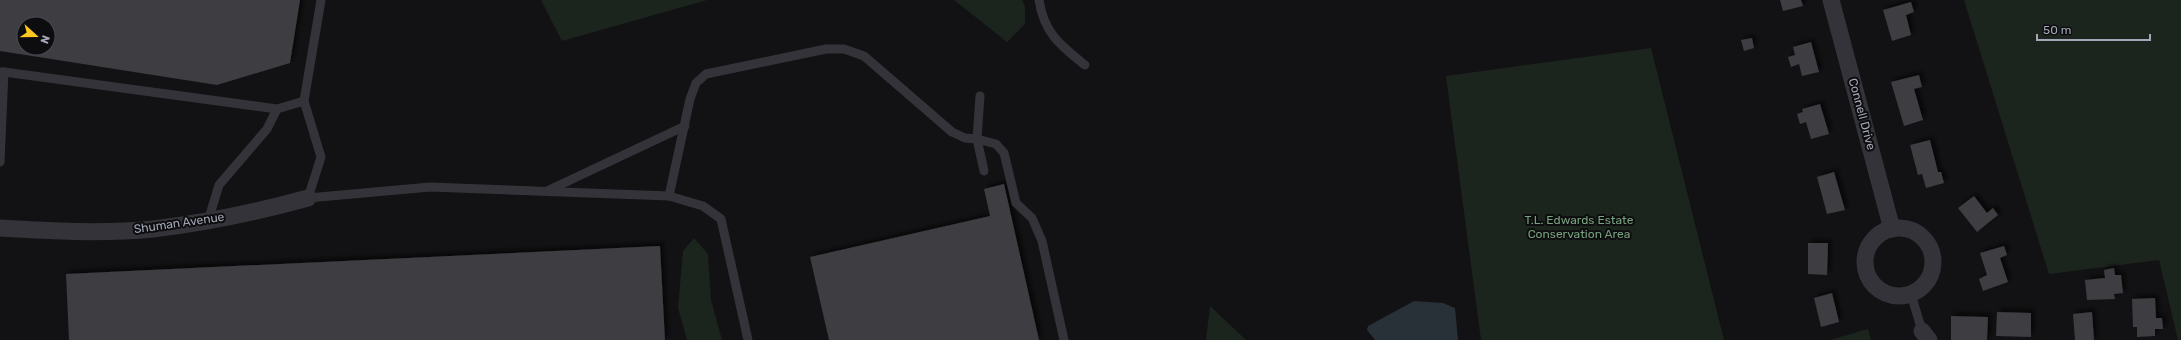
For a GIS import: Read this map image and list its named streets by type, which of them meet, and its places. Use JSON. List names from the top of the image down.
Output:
{
  "streets": {
    "street": ["Connell Drive", "Shuman Avenue"]
  },
  "parks": ["T.L. Edwards Estate Conservation Area"],
  "scale_bar": "50 m",
  "north": "right"
}
